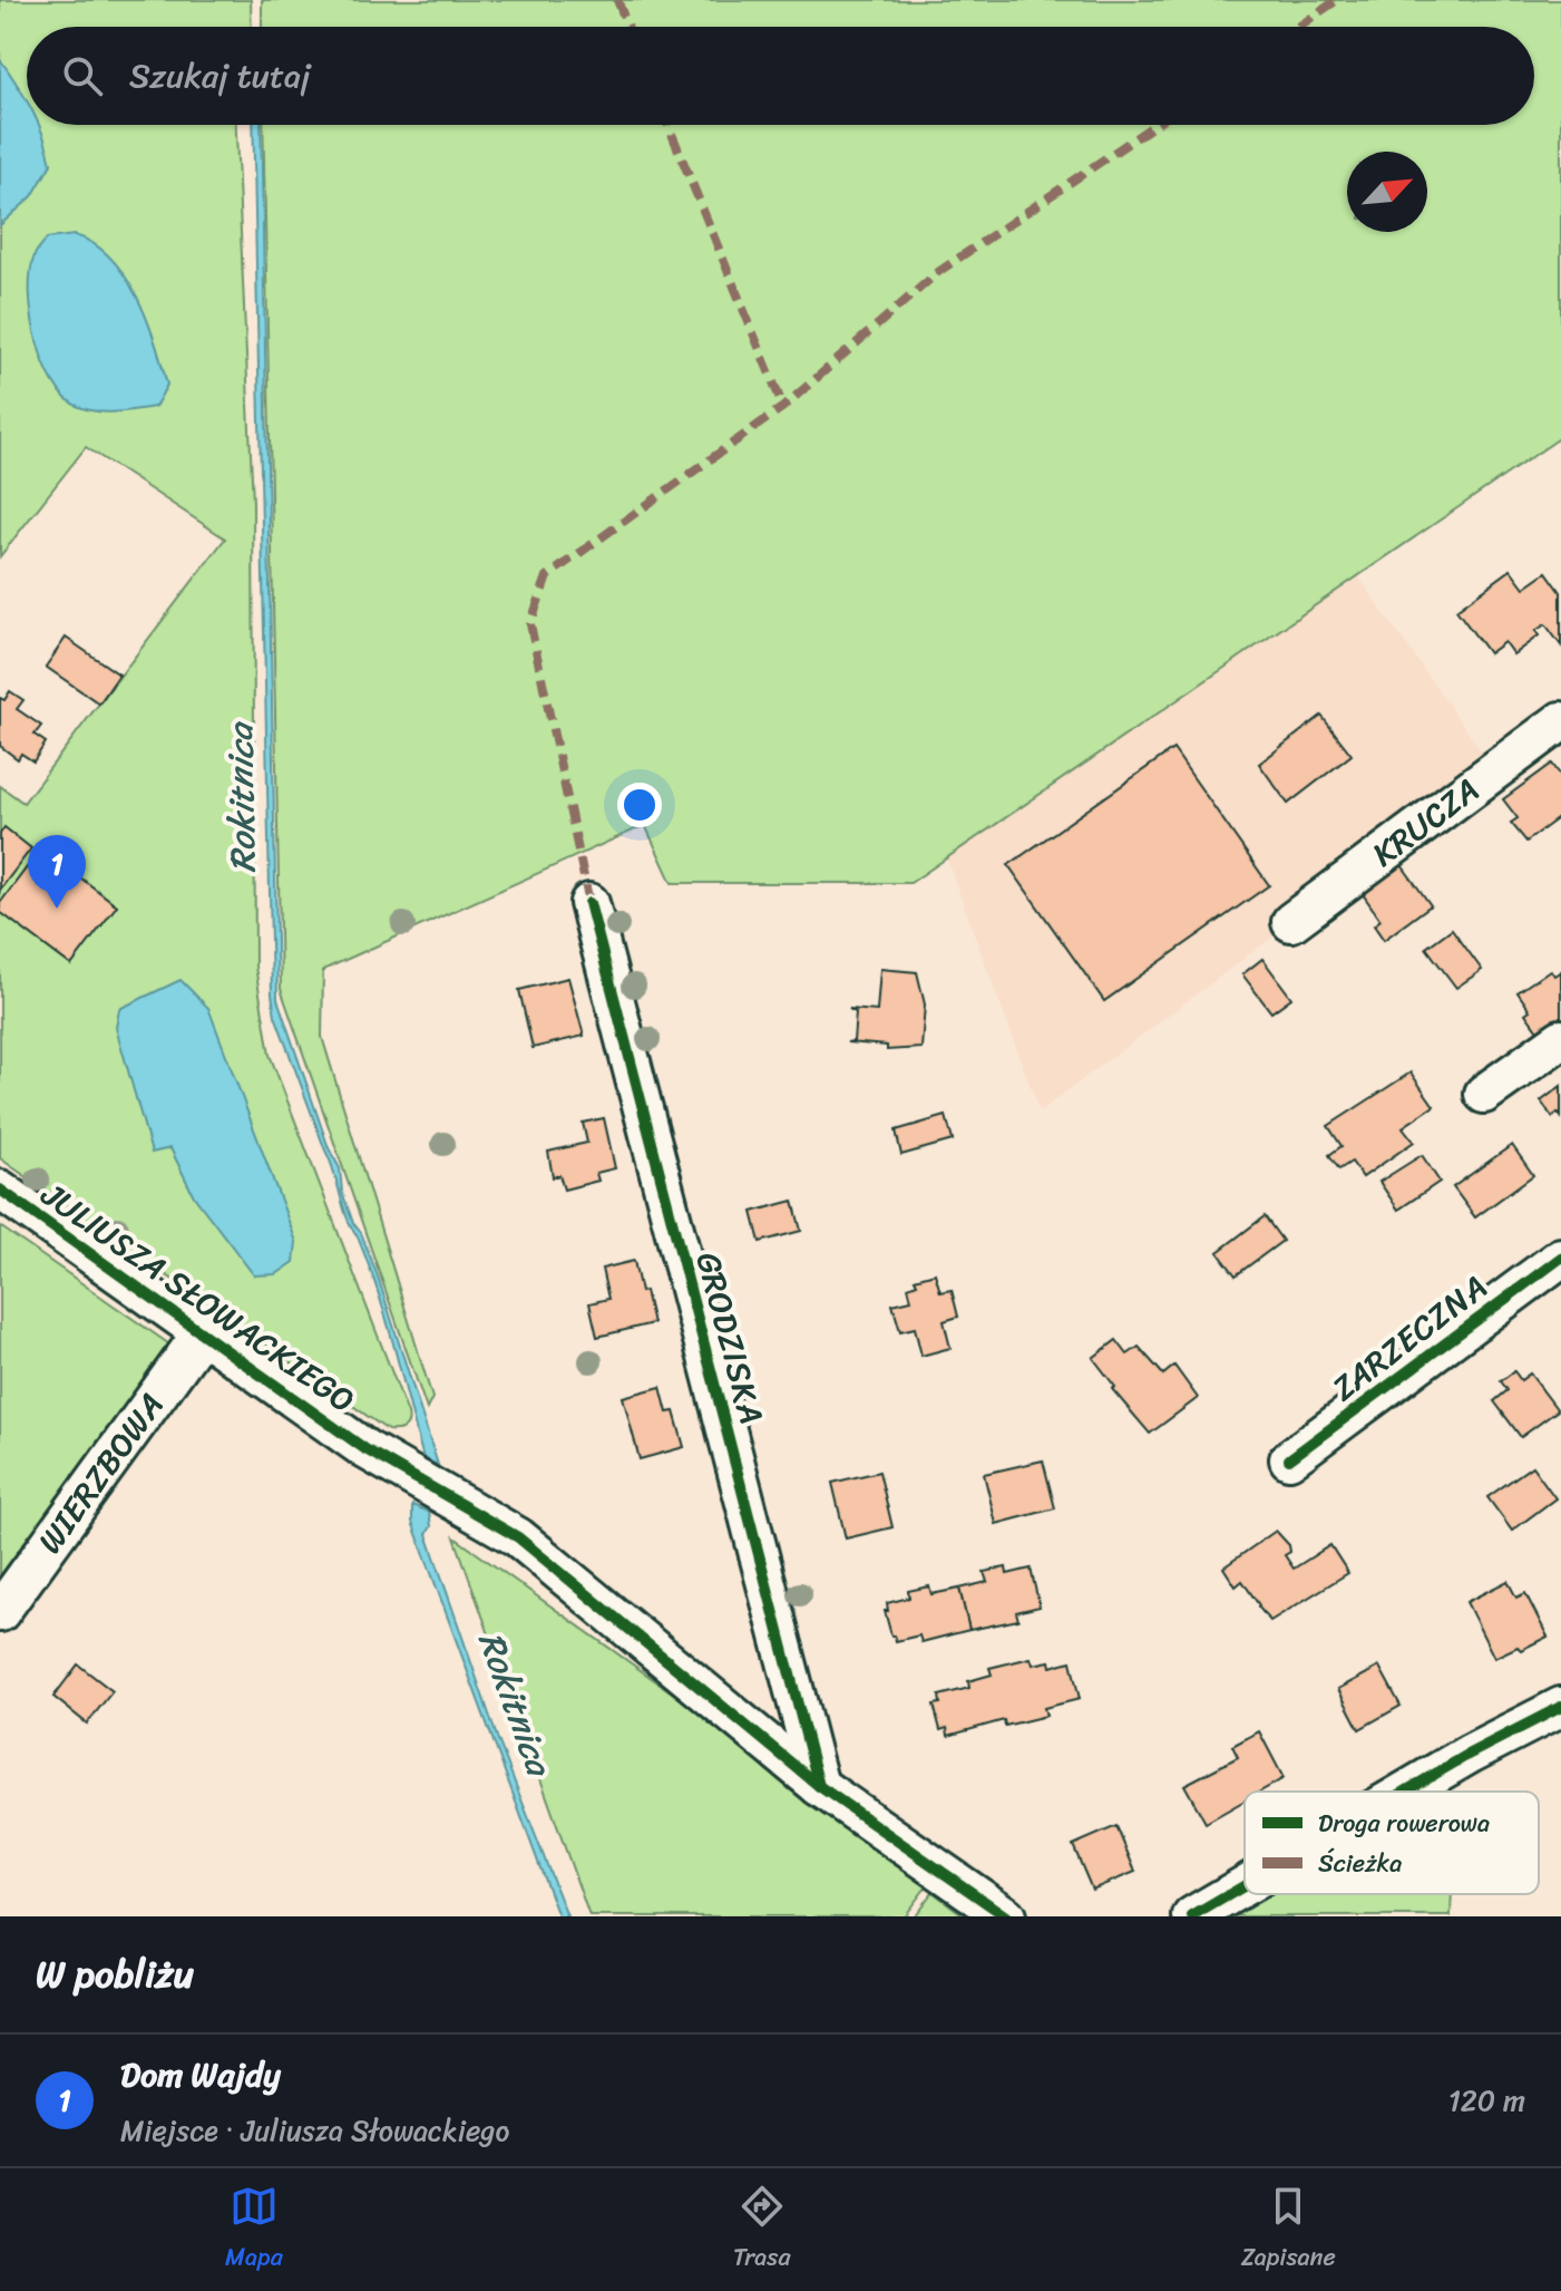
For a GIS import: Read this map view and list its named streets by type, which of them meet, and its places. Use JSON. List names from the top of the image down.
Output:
{
  "streets": {
    "street": [
      "KRUCZA",
      "JULIUSZA SŁOWACKIEGO",
      "GRODZISKA",
      "ZARZECZNA",
      "WIERZBOWA"
    ]
  },
  "crossings": [
    ["JULIUSZA SŁOWACKIEGO", "GRODZISKA"],
    ["JULIUSZA SŁOWACKIEGO", "WIERZBOWA"]
  ],
  "water": ["Rokitnica"],
  "legend": ["Droga rowerowa", "Ścieżka"],
  "north": "top right",
  "page": {
    "search": "Szukaj tutaj",
    "pins": "1",
    "heading": "W pobliżu",
    "list": [
      {
        "mark": "1",
        "name": "Dom Wajdy",
        "note": "Miejsce · Juliusza Słowackiego",
        "value": "120 m"
      }
    ],
    "nav": ["Mapa", "Trasa", "Zapisane"]
  }
}
